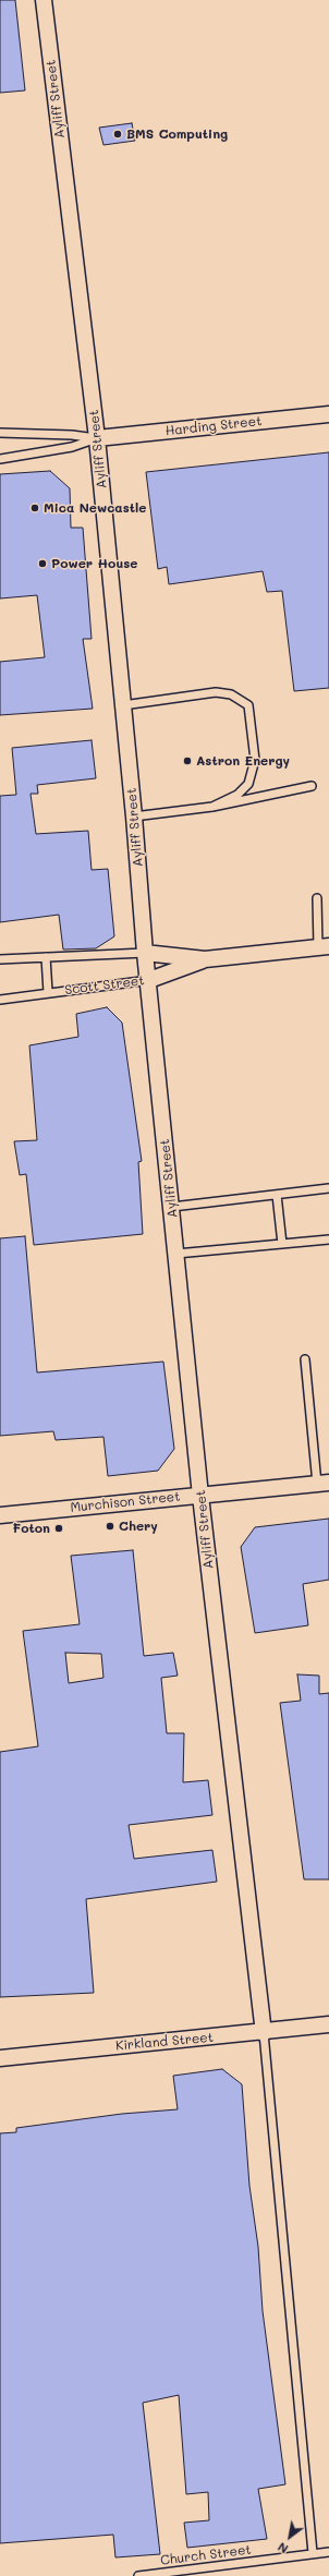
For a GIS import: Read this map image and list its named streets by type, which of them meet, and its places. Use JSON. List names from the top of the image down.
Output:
{
  "streets": {
    "street": [
      "Ayliff Street",
      "Harding Street",
      "Scott Street",
      "Murchison Street",
      "Kirkland Street"
    ],
    "lane": ["Church Street"]
  },
  "crossings": [
    ["Ayliff Street", "Harding Street"],
    ["Ayliff Street", "Scott Street"],
    ["Ayliff Street", "Murchison Street"],
    ["Ayliff Street", "Kirkland Street"]
  ],
  "places": [
    "BMS Computing",
    "Mica Newcastle",
    "Power House",
    "Astron Energy",
    "Chery",
    "Foton"
  ],
  "north": "bottom left"
}
